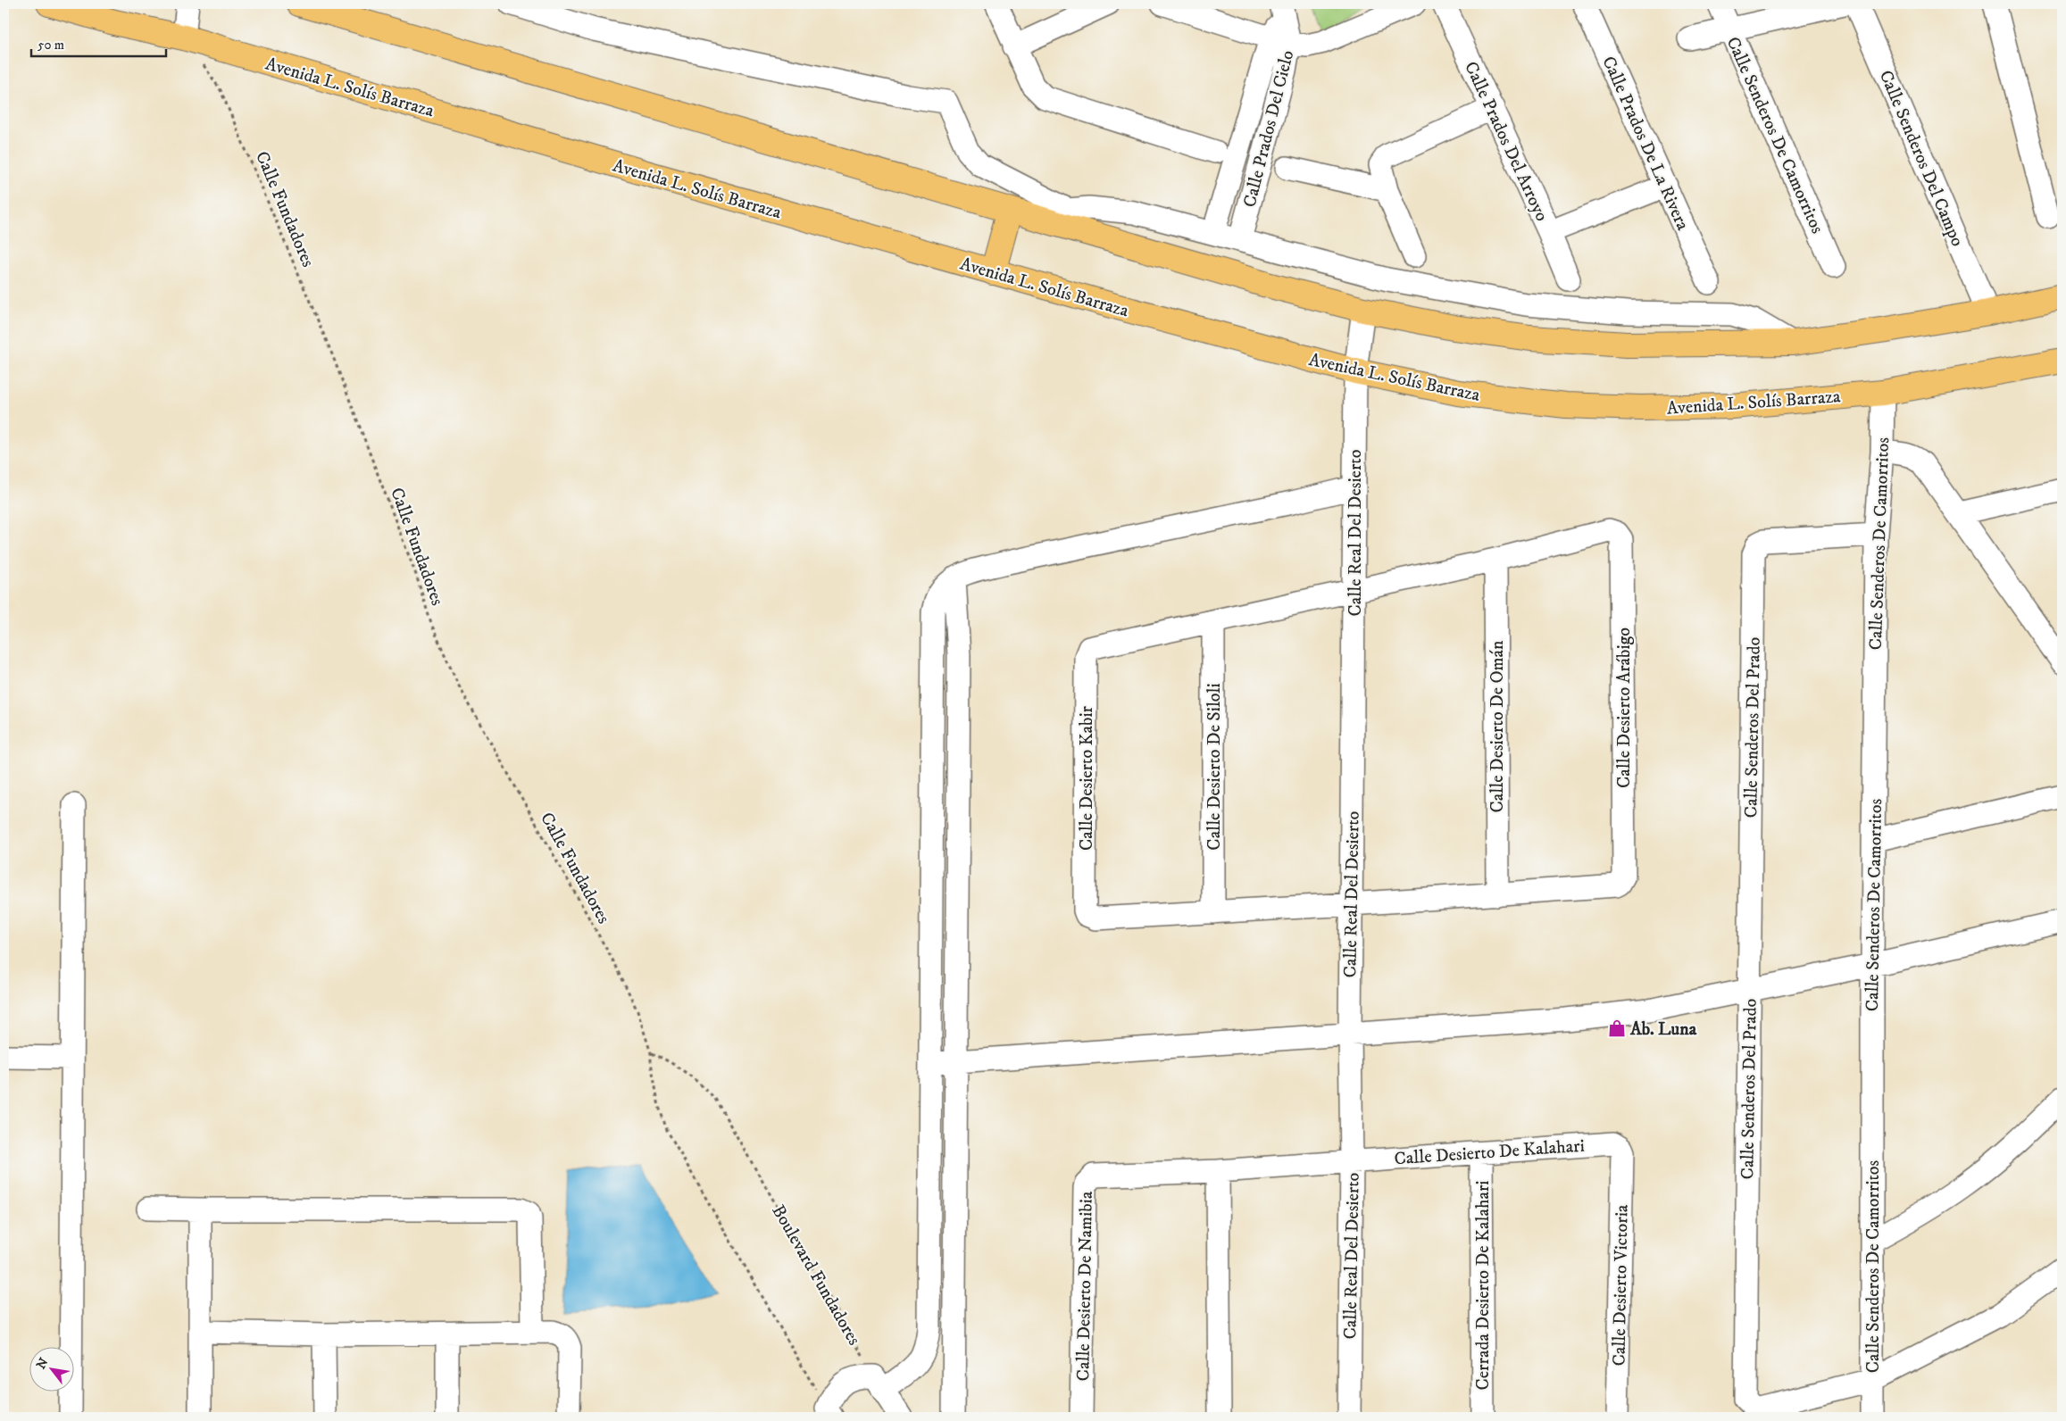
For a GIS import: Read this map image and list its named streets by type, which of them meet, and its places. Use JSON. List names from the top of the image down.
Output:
{
  "streets": {
    "main road": ["Avenida L. Solís Barraza"],
    "street": [
      "Calle Prados Del Cielo",
      "Calle Senderos De Camorritos",
      "Calle Prados Del Arroyo",
      "Calle Prados De La Rivera",
      "Calle Senderos Del Campo",
      "Calle Real Del Desierto",
      "Calle Desierto Arábigo",
      "Calle Desierto De Omán",
      "Calle Senderos Del Prado",
      "Calle Desierto De Siloli",
      "Calle Desierto Kabir",
      "Calle Desierto De Kalahari",
      "Cerrada Desierto De Kalahari",
      "Calle Desierto Victoria",
      "Calle Desierto De Namibia"
    ],
    "path": ["Calle Fundadores", "Boulevard Fundadores"]
  },
  "crossings": [
    ["Avenida L. Solís Barraza", "Calle Senderos De Camorritos"],
    ["Avenida L. Solís Barraza", "Calle Real Del Desierto"],
    ["Calle Senderos De Camorritos", "Calle Senderos Del Prado"],
    ["Calle Fundadores", "Boulevard Fundadores"],
    ["Calle Real Del Desierto", "Calle Desierto Arábigo"],
    ["Calle Real Del Desierto", "Calle Desierto Kabir"],
    ["Calle Real Del Desierto", "Calle Desierto De Kalahari"],
    ["Calle Real Del Desierto", "Calle Desierto De Namibia"],
    ["Calle Desierto Arábigo", "Calle Desierto De Omán"],
    ["Calle Desierto Arábigo", "Calle Desierto Kabir"],
    ["Calle Desierto De Siloli", "Calle Desierto Kabir"],
    ["Calle Desierto De Kalahari", "Cerrada Desierto De Kalahari"],
    ["Calle Desierto De Kalahari", "Calle Desierto Victoria"],
    ["Calle Desierto De Kalahari", "Calle Desierto De Namibia"]
  ],
  "places": {
    "shop": ["Ab. Luna"]
  },
  "scale_bar": "50 m",
  "north": "top left"
}
